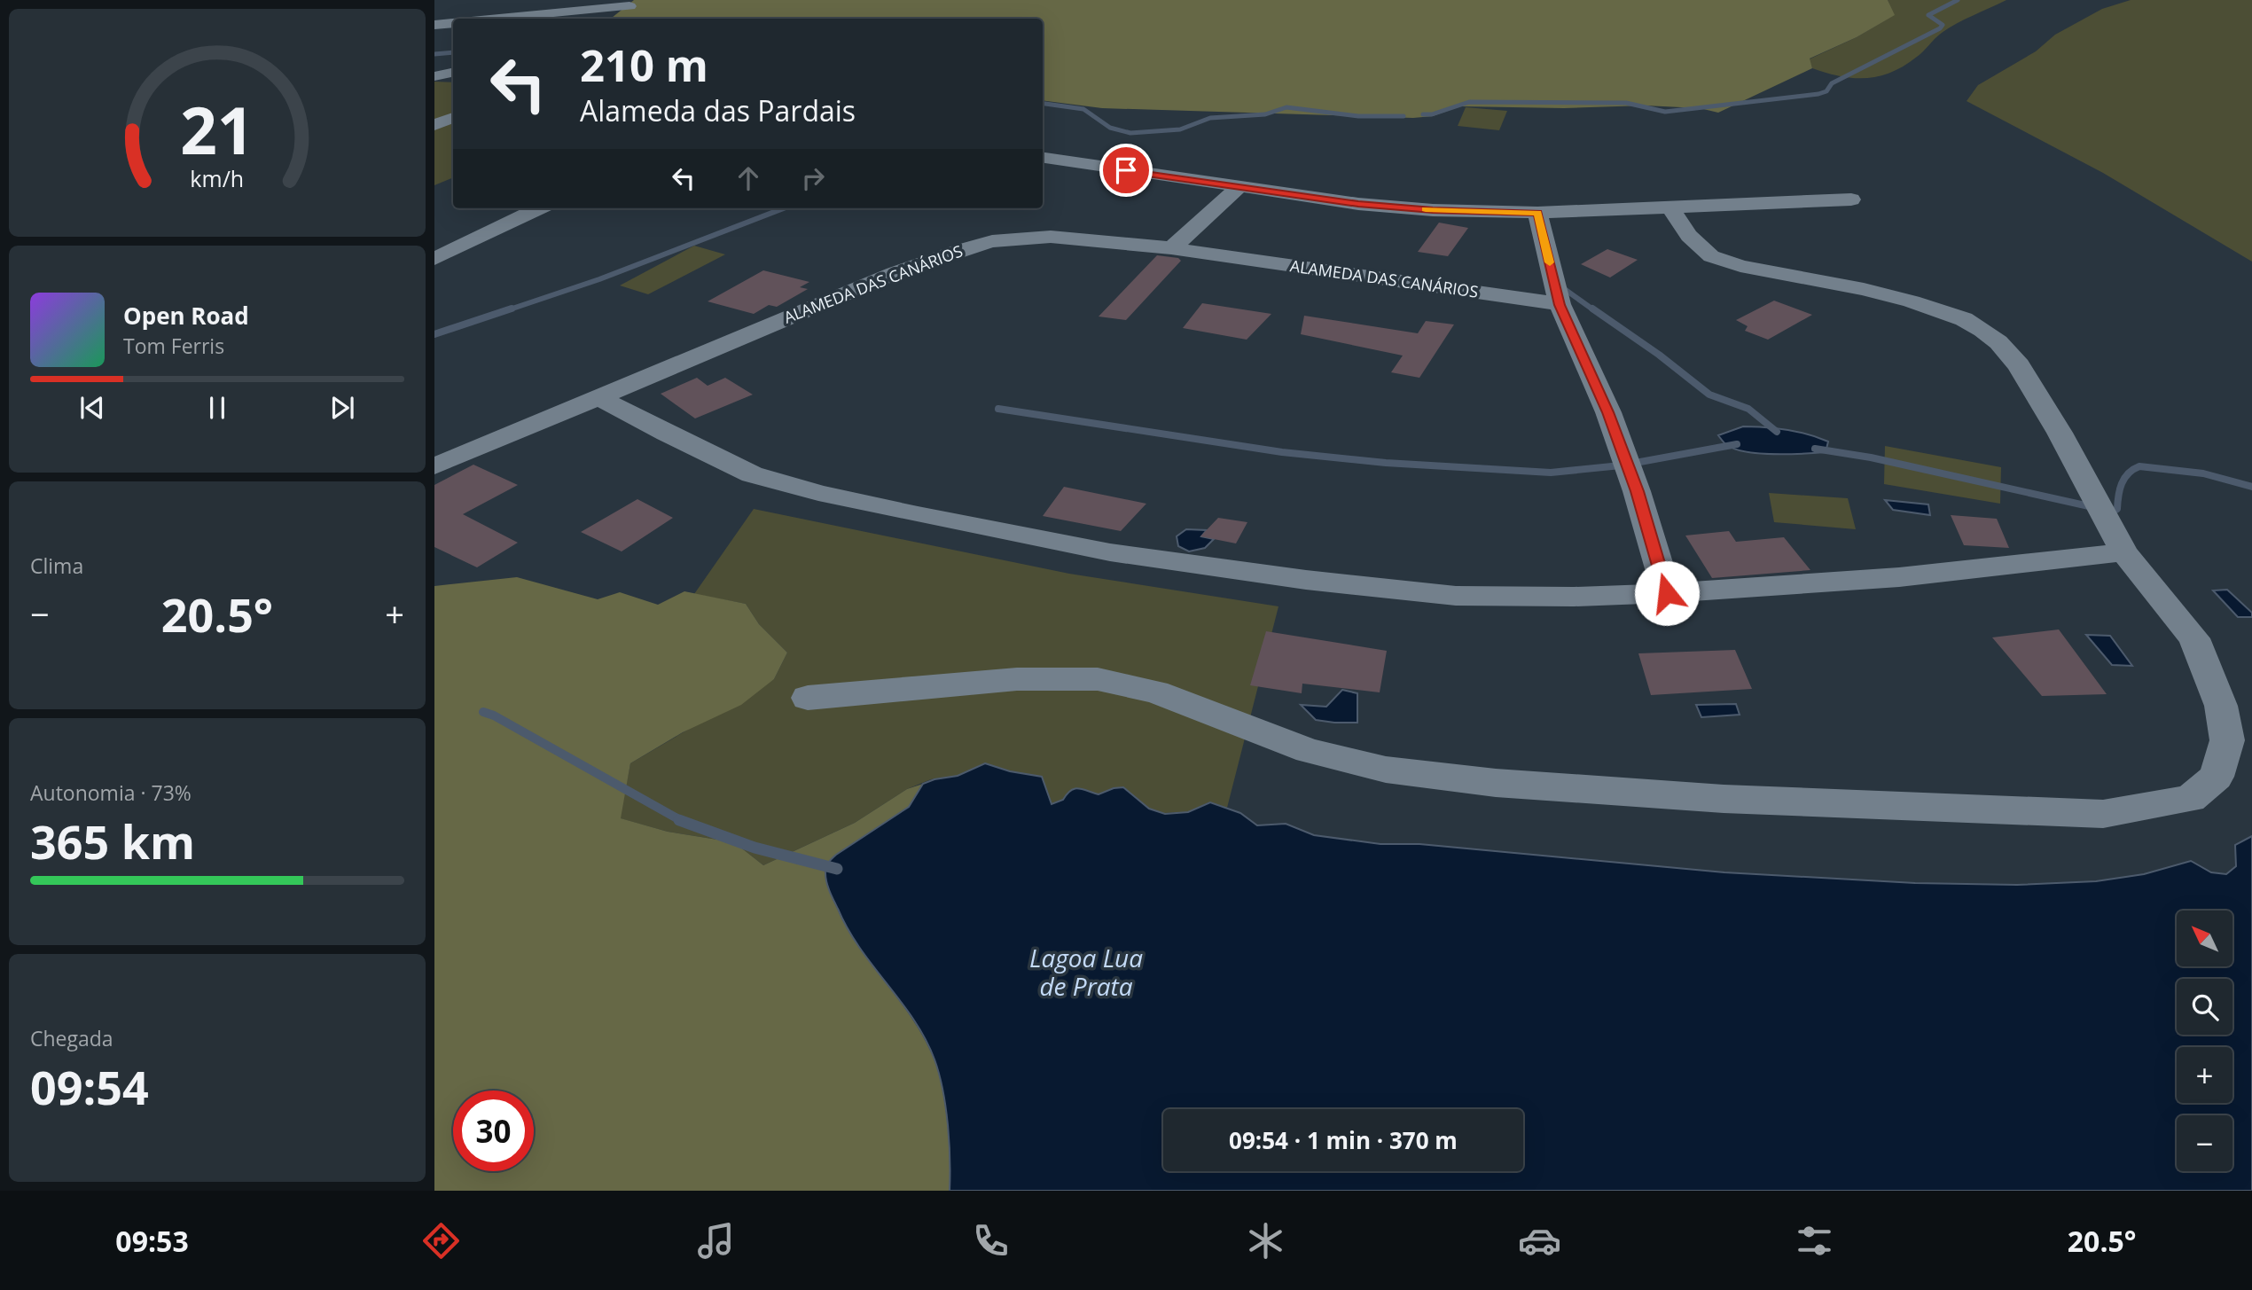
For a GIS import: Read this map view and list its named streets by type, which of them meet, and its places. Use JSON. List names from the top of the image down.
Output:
{
  "streets": {
    "street": ["ALAMEDA DAS CANÁRIOS"]
  },
  "water": ["Lagoa Lua de Prata"],
  "north": "top left",
  "page": {
    "turn": ["210 m", "Alameda das Pardais"],
    "song": ["Open Road", "Tom Ferris"],
    "tile": [
      "Clima",
      ["Autonomia · 73%", "365 km"],
      ["Chegada", "09:54"]
    ],
    "heat": ["−", "20.5°", "+"],
    "map_buttons": ["+", "−"],
    "limit": "30",
    "trip": "09:54 · 1 min · 370 m",
    "tabs": ["09:53", "20.5°"],
    "gauge": ["21", "km/h"]
  }
}
